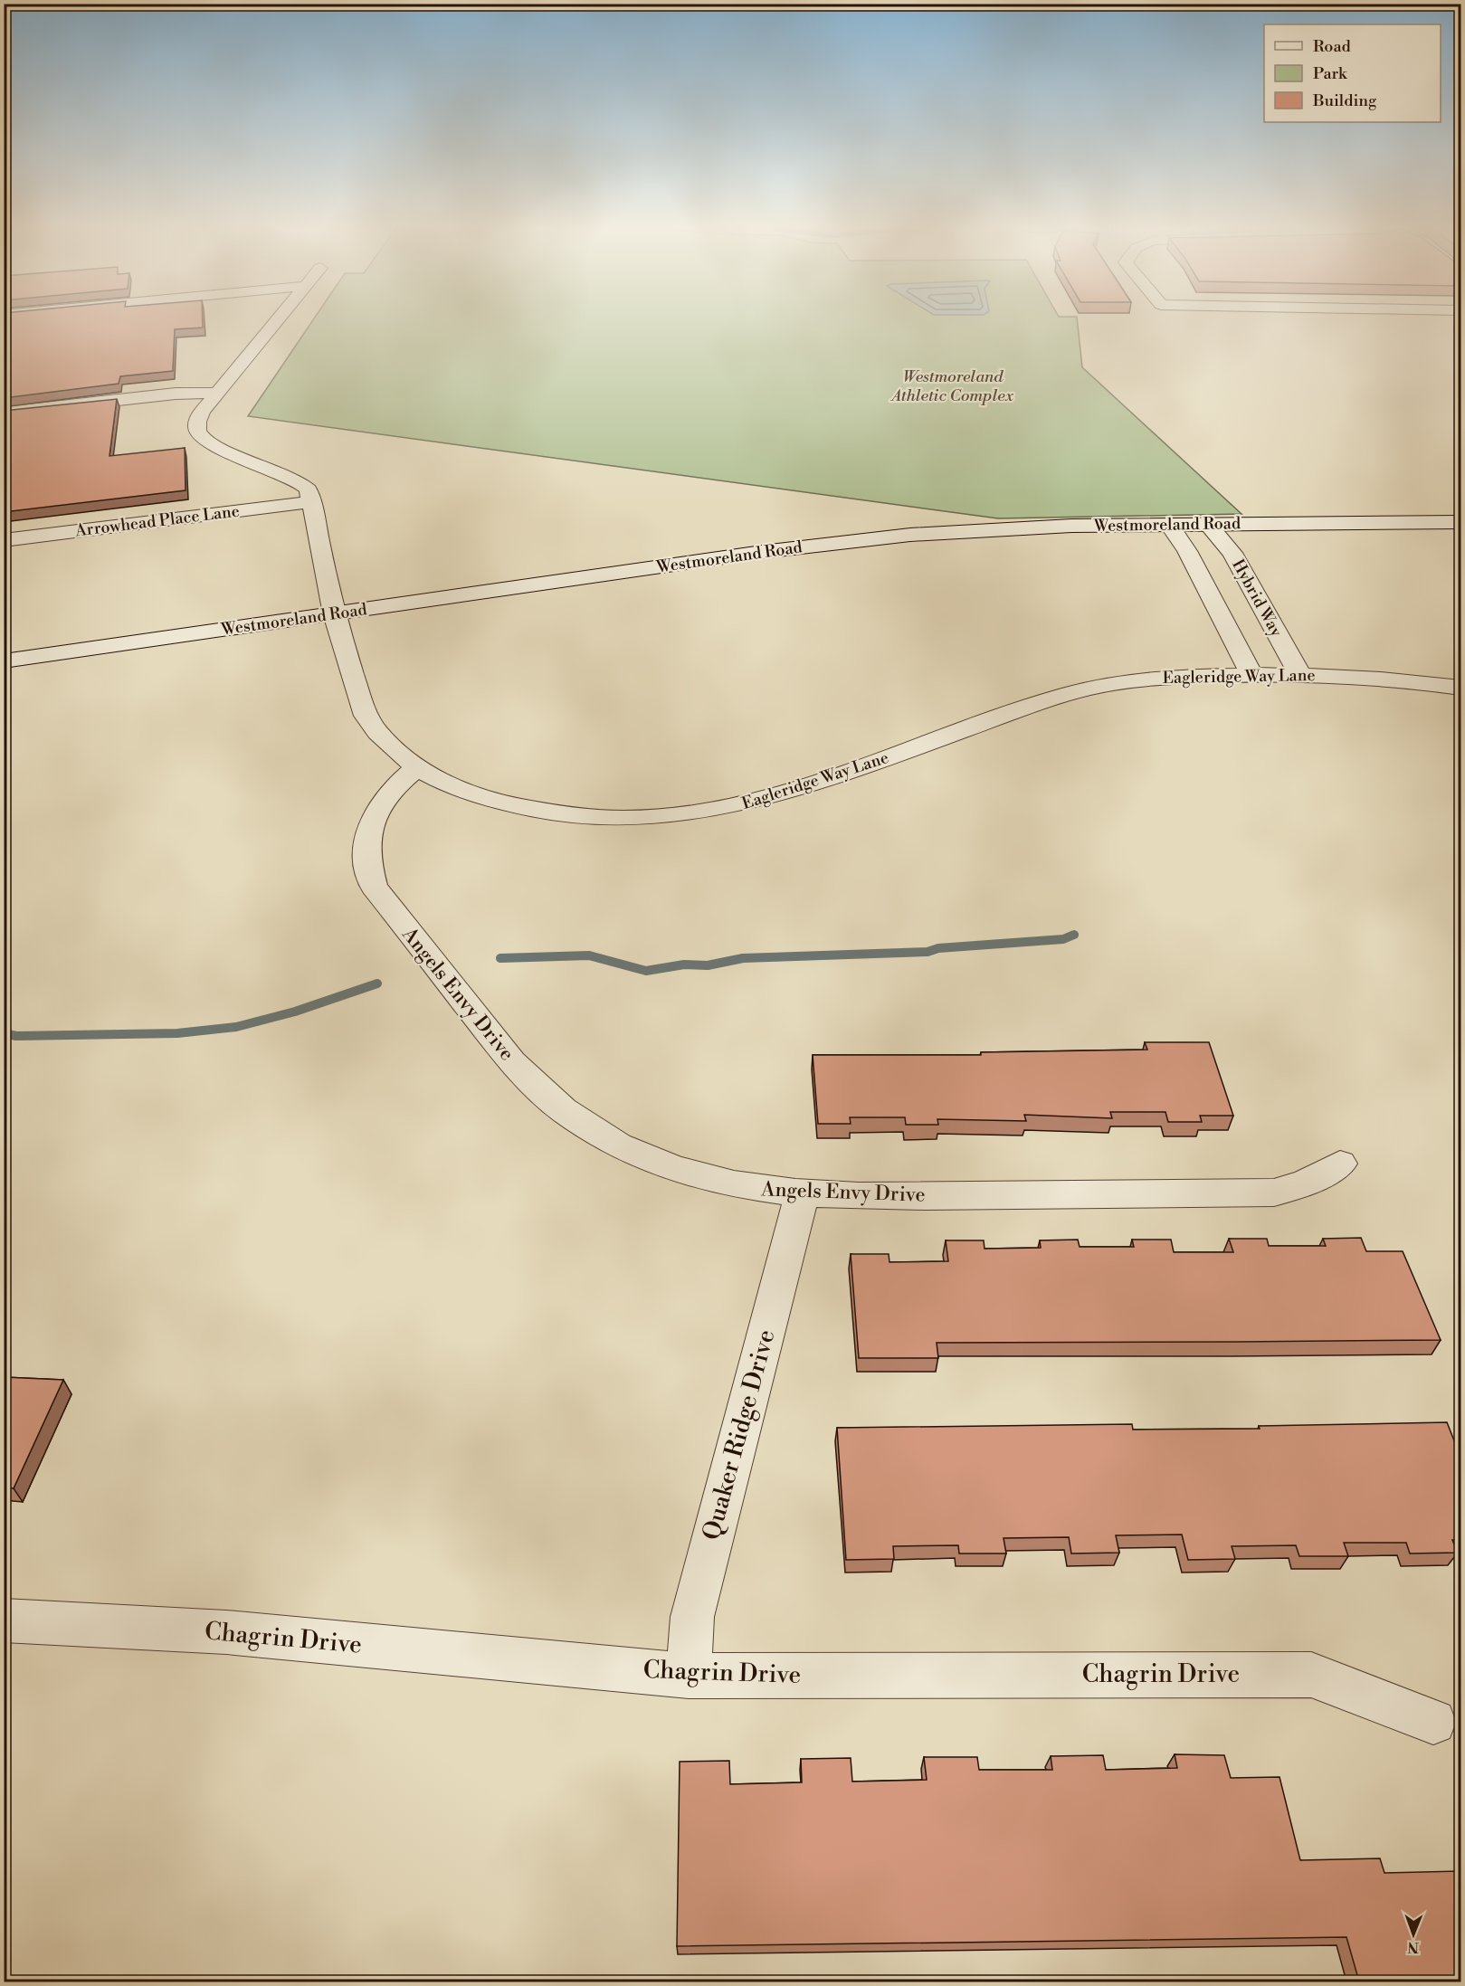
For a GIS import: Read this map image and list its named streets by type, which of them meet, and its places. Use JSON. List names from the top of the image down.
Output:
{
  "streets": {
    "street": [
      "Arrowhead Place Lane",
      "Westmoreland Road",
      "Hybrid Way",
      "Eagleridge Way Lane",
      "Angels Envy Drive",
      "Quaker Ridge Drive",
      "Chagrin Drive"
    ]
  },
  "crossings": [
    ["Arrowhead Place Lane", "Eagleridge Way Lane"],
    ["Westmoreland Road", "Hybrid Way"],
    ["Westmoreland Road", "Eagleridge Way Lane"],
    ["Hybrid Way", "Eagleridge Way Lane"],
    ["Eagleridge Way Lane", "Angels Envy Drive"],
    ["Angels Envy Drive", "Quaker Ridge Drive"],
    ["Quaker Ridge Drive", "Chagrin Drive"]
  ],
  "parks": ["Westmoreland Athletic Complex"],
  "legend": ["Road", "Park", "Building"],
  "north": "bottom"
}
